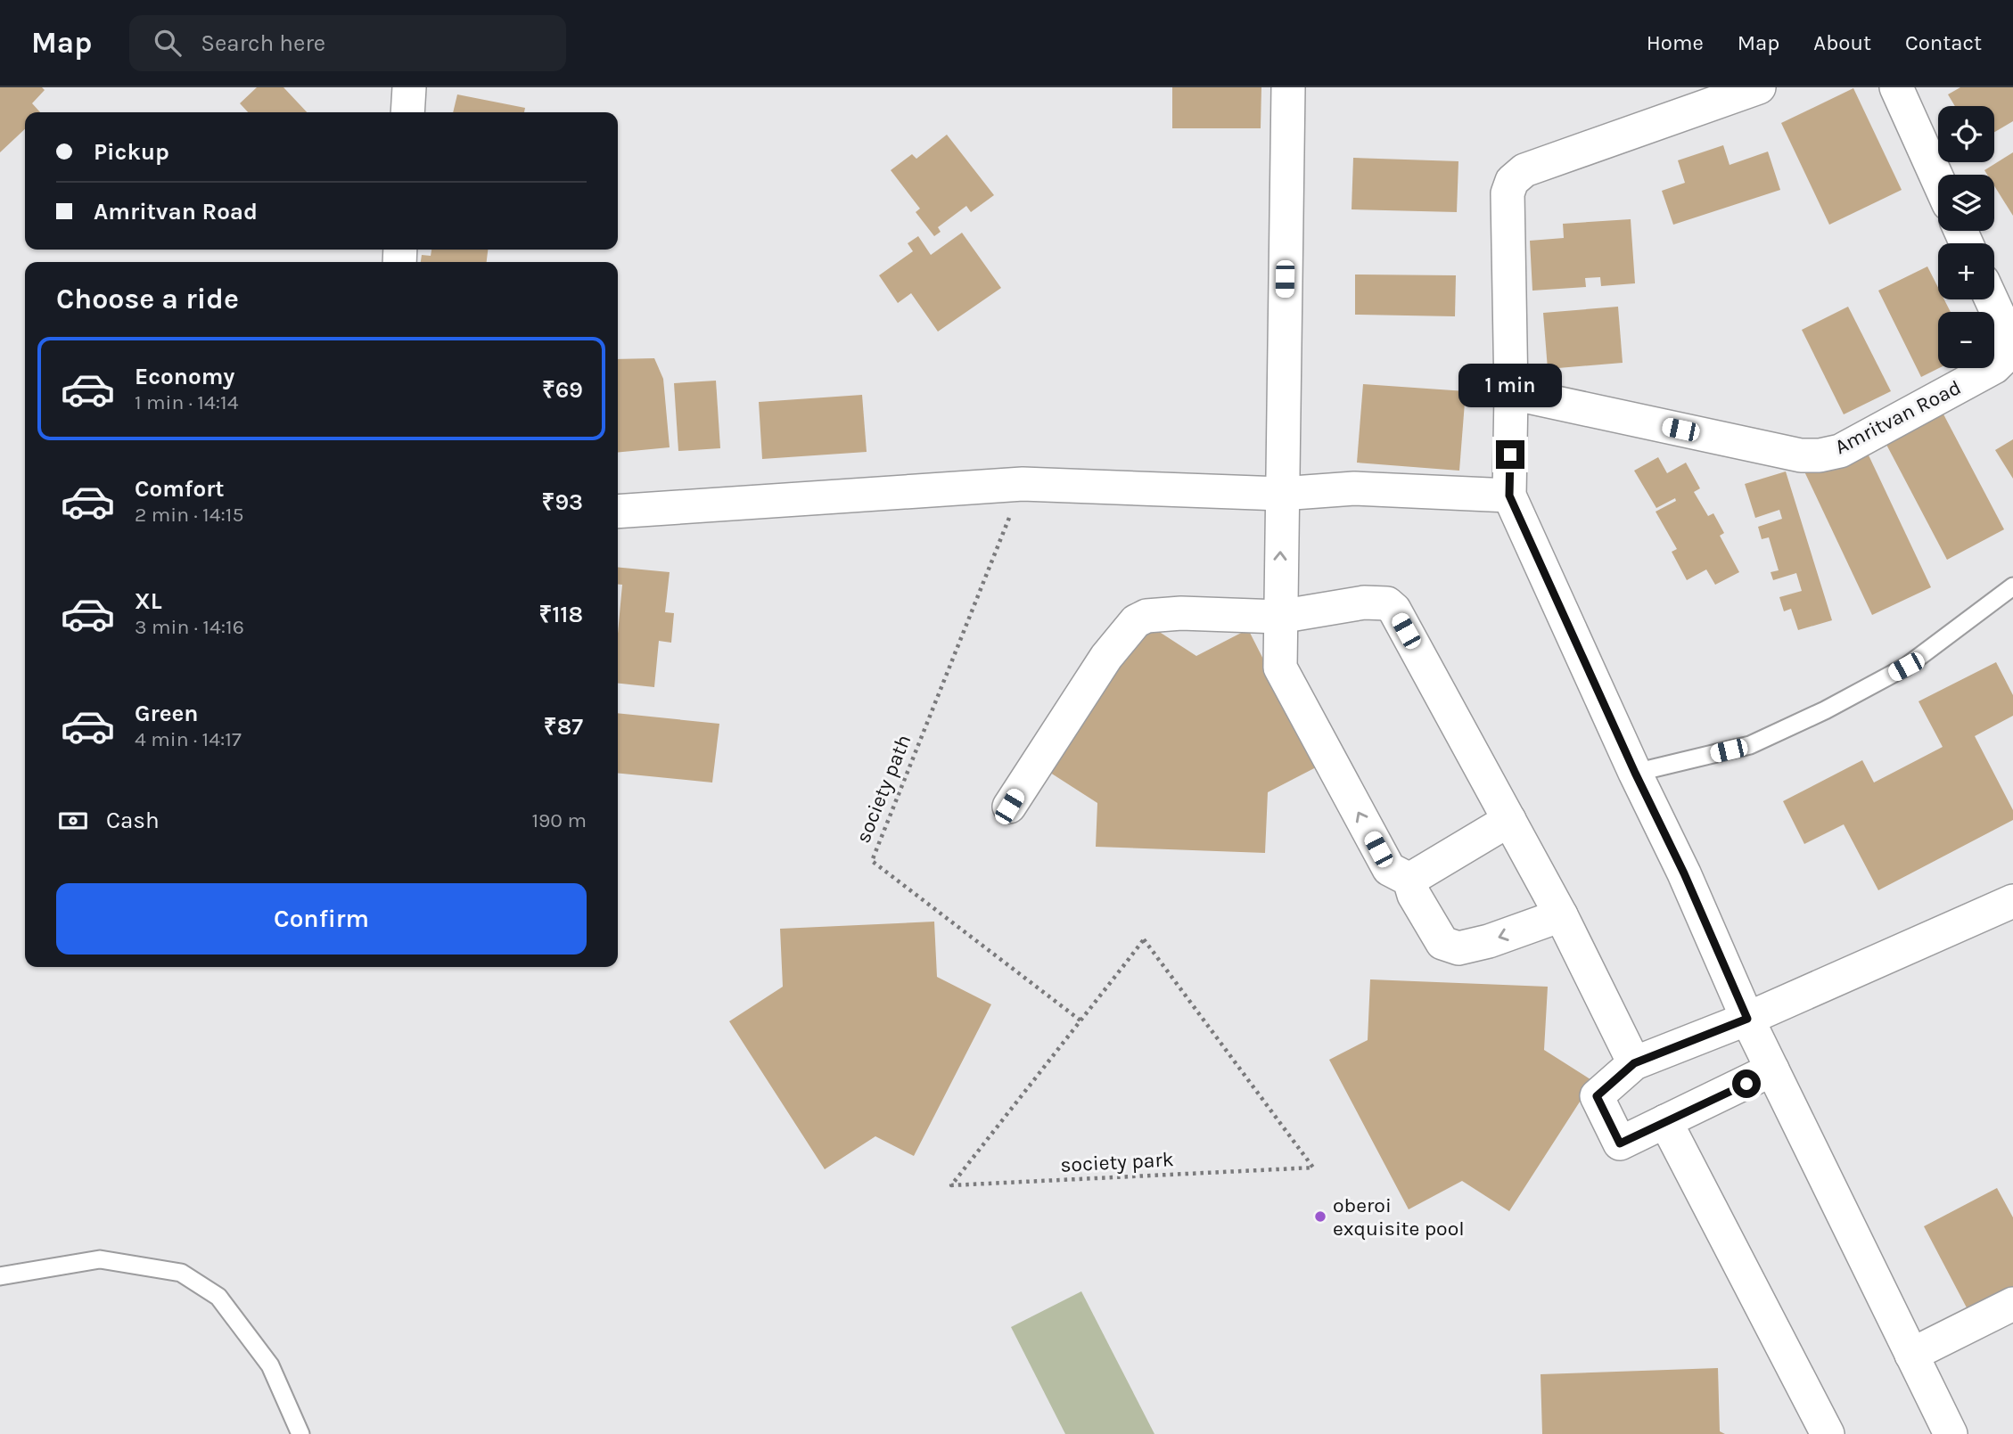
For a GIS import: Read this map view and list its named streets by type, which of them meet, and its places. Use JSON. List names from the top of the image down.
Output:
{
  "streets": {
    "street": ["Amritvan Road"],
    "path": ["society path", "society park"]
  },
  "crossings": [
    ["society path", "society park"]
  ],
  "places": ["oberoi exquisite pool"],
  "page": {
    "header": "Map",
    "search": "Search here",
    "nav": [
      "Home",
      "Map",
      "About",
      "Contact"
    ],
    "map_buttons": ["+", "−"],
    "banner": ["Pickup", "Amritvan Road"],
    "heading": "Choose a ride",
    "list": [
      {
        "name": "Economy",
        "note": "1 min · 14:14",
        "value": "₹69"
      },
      {
        "name": "Comfort",
        "note": "2 min · 14:15",
        "value": "₹93"
      },
      {
        "name": "XL",
        "note": "3 min · 14:16",
        "value": "₹118"
      },
      {
        "name": "Green",
        "note": "4 min · 14:17",
        "value": "₹87"
      }
    ],
    "bubble": "1 min",
    "pay": ["Cash", "190 m"],
    "buttons": "Confirm"
  }
}
